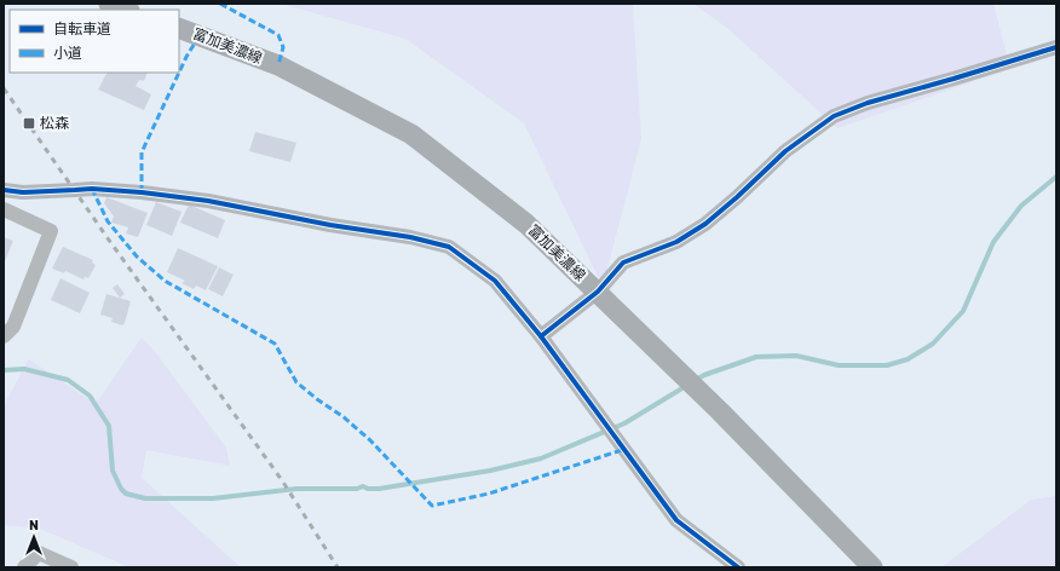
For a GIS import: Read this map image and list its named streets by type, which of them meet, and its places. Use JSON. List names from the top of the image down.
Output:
{
  "streets": {
    "main road": ["富加美濃線"]
  },
  "places": {
    "transit": ["松森"]
  },
  "legend": ["自転車道", "小道"],
  "north": "top"
}
